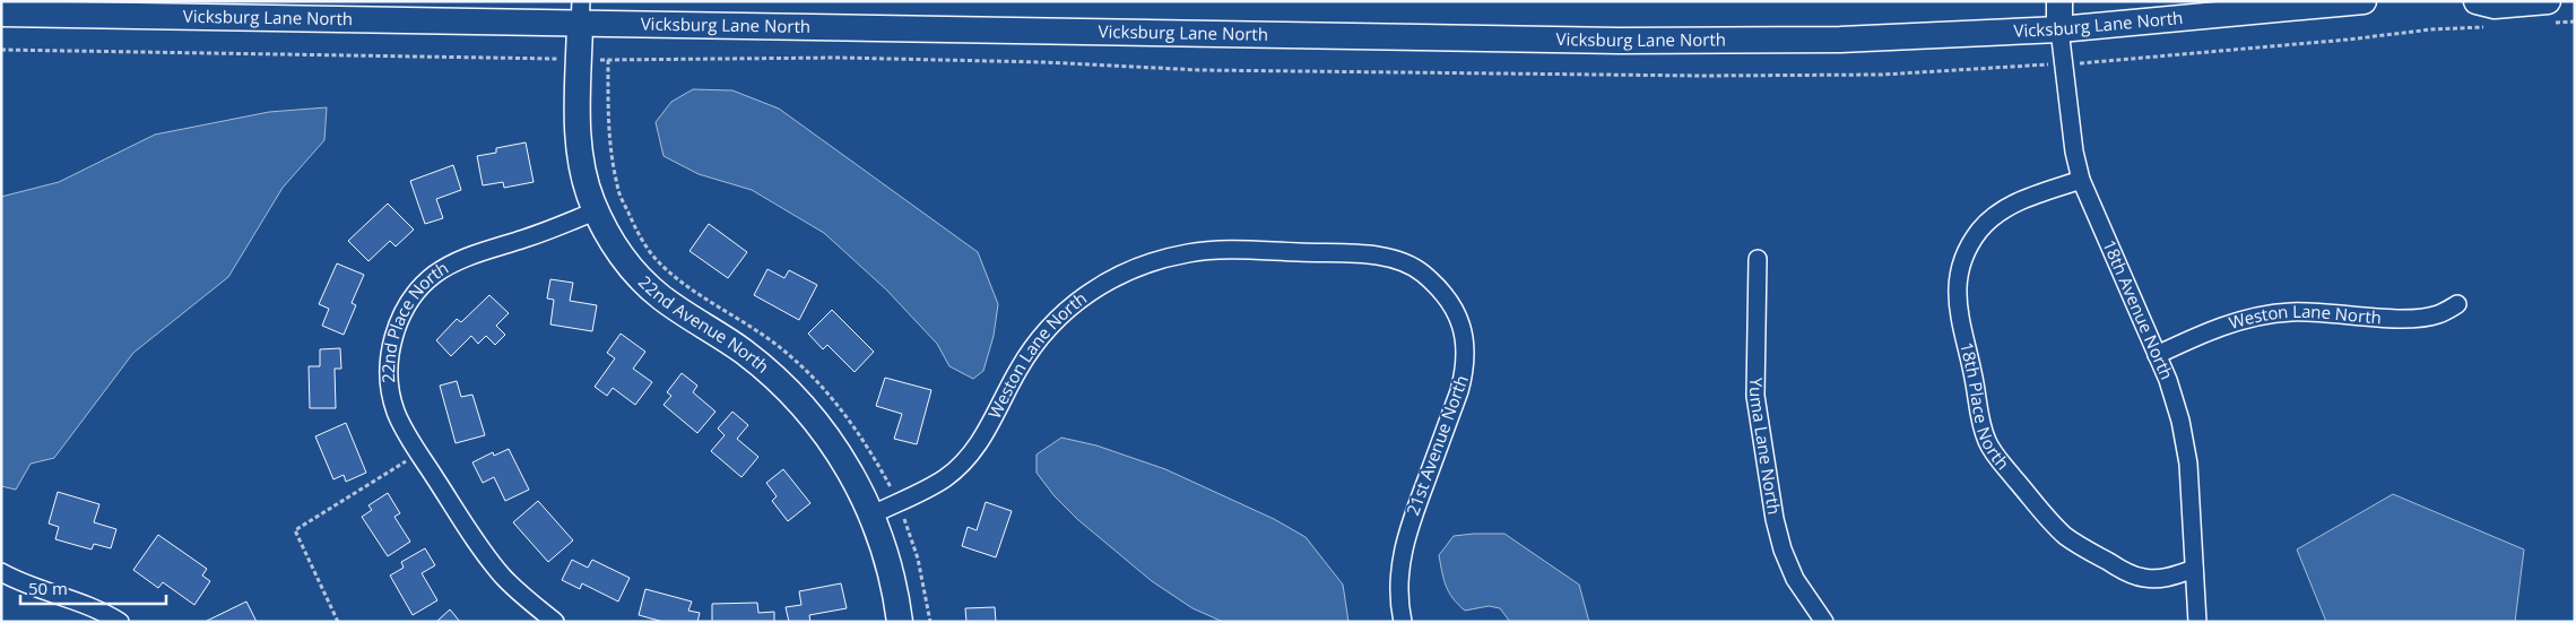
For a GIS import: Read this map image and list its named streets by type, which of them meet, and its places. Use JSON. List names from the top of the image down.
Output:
{
  "streets": {
    "main road": ["Vicksburg Lane North", "18th Avenue North", "22nd Avenue North"],
    "street": [
      "Weston Lane North",
      "22nd Place North",
      "18th Place North",
      "21st Avenue North",
      "Yuma Lane North"
    ]
  },
  "crossings": [
    ["Vicksburg Lane North", "18th Avenue North"],
    ["Vicksburg Lane North", "22nd Avenue North"],
    ["18th Avenue North", "Weston Lane North"],
    ["18th Avenue North", "18th Place North"],
    ["Weston Lane North", "22nd Avenue North"],
    ["Weston Lane North", "21st Avenue North"],
    ["22nd Avenue North", "22nd Place North"]
  ],
  "scale_bar": "50 m"
}
